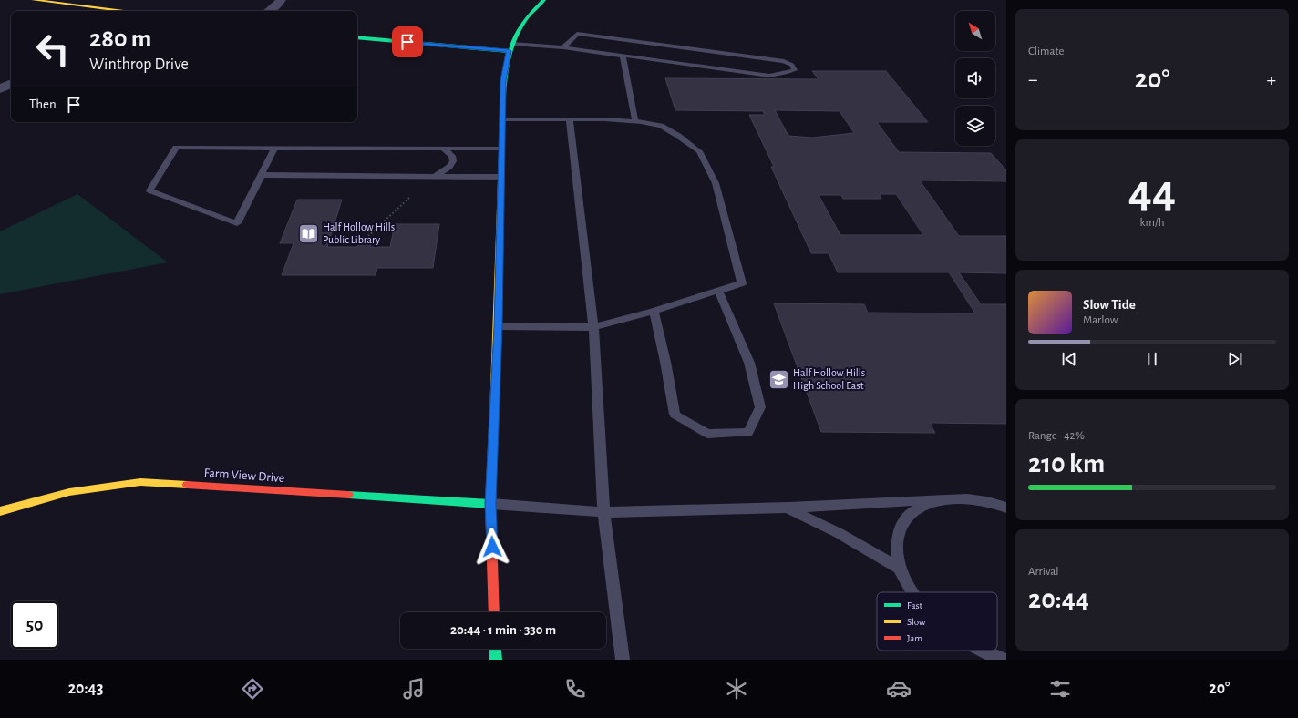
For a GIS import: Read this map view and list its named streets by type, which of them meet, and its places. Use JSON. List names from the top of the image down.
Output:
{
  "streets": {
    "main road": ["Farm View Drive"]
  },
  "places": {
    "library": ["Half Hollow Hills Public Library"],
    "school or university": ["Half Hollow Hills High School East"]
  },
  "legend": ["Fast", "Slow", "Jam"],
  "north": "top left",
  "page": {
    "tile": [
      "Climate",
      ["44", "km/h"],
      ["Range · 42%", "210 km"],
      ["Arrival", "20:44"]
    ],
    "turn": ["280 m", "Winthrop Drive"],
    "heat": ["−", "20°", "+"],
    "then": "Then",
    "song": ["Slow Tide", "Marlow"],
    "limit": "50",
    "trip": "20:44 · 1 min · 330 m",
    "tabs": ["20:43", "20°"]
  }
}
